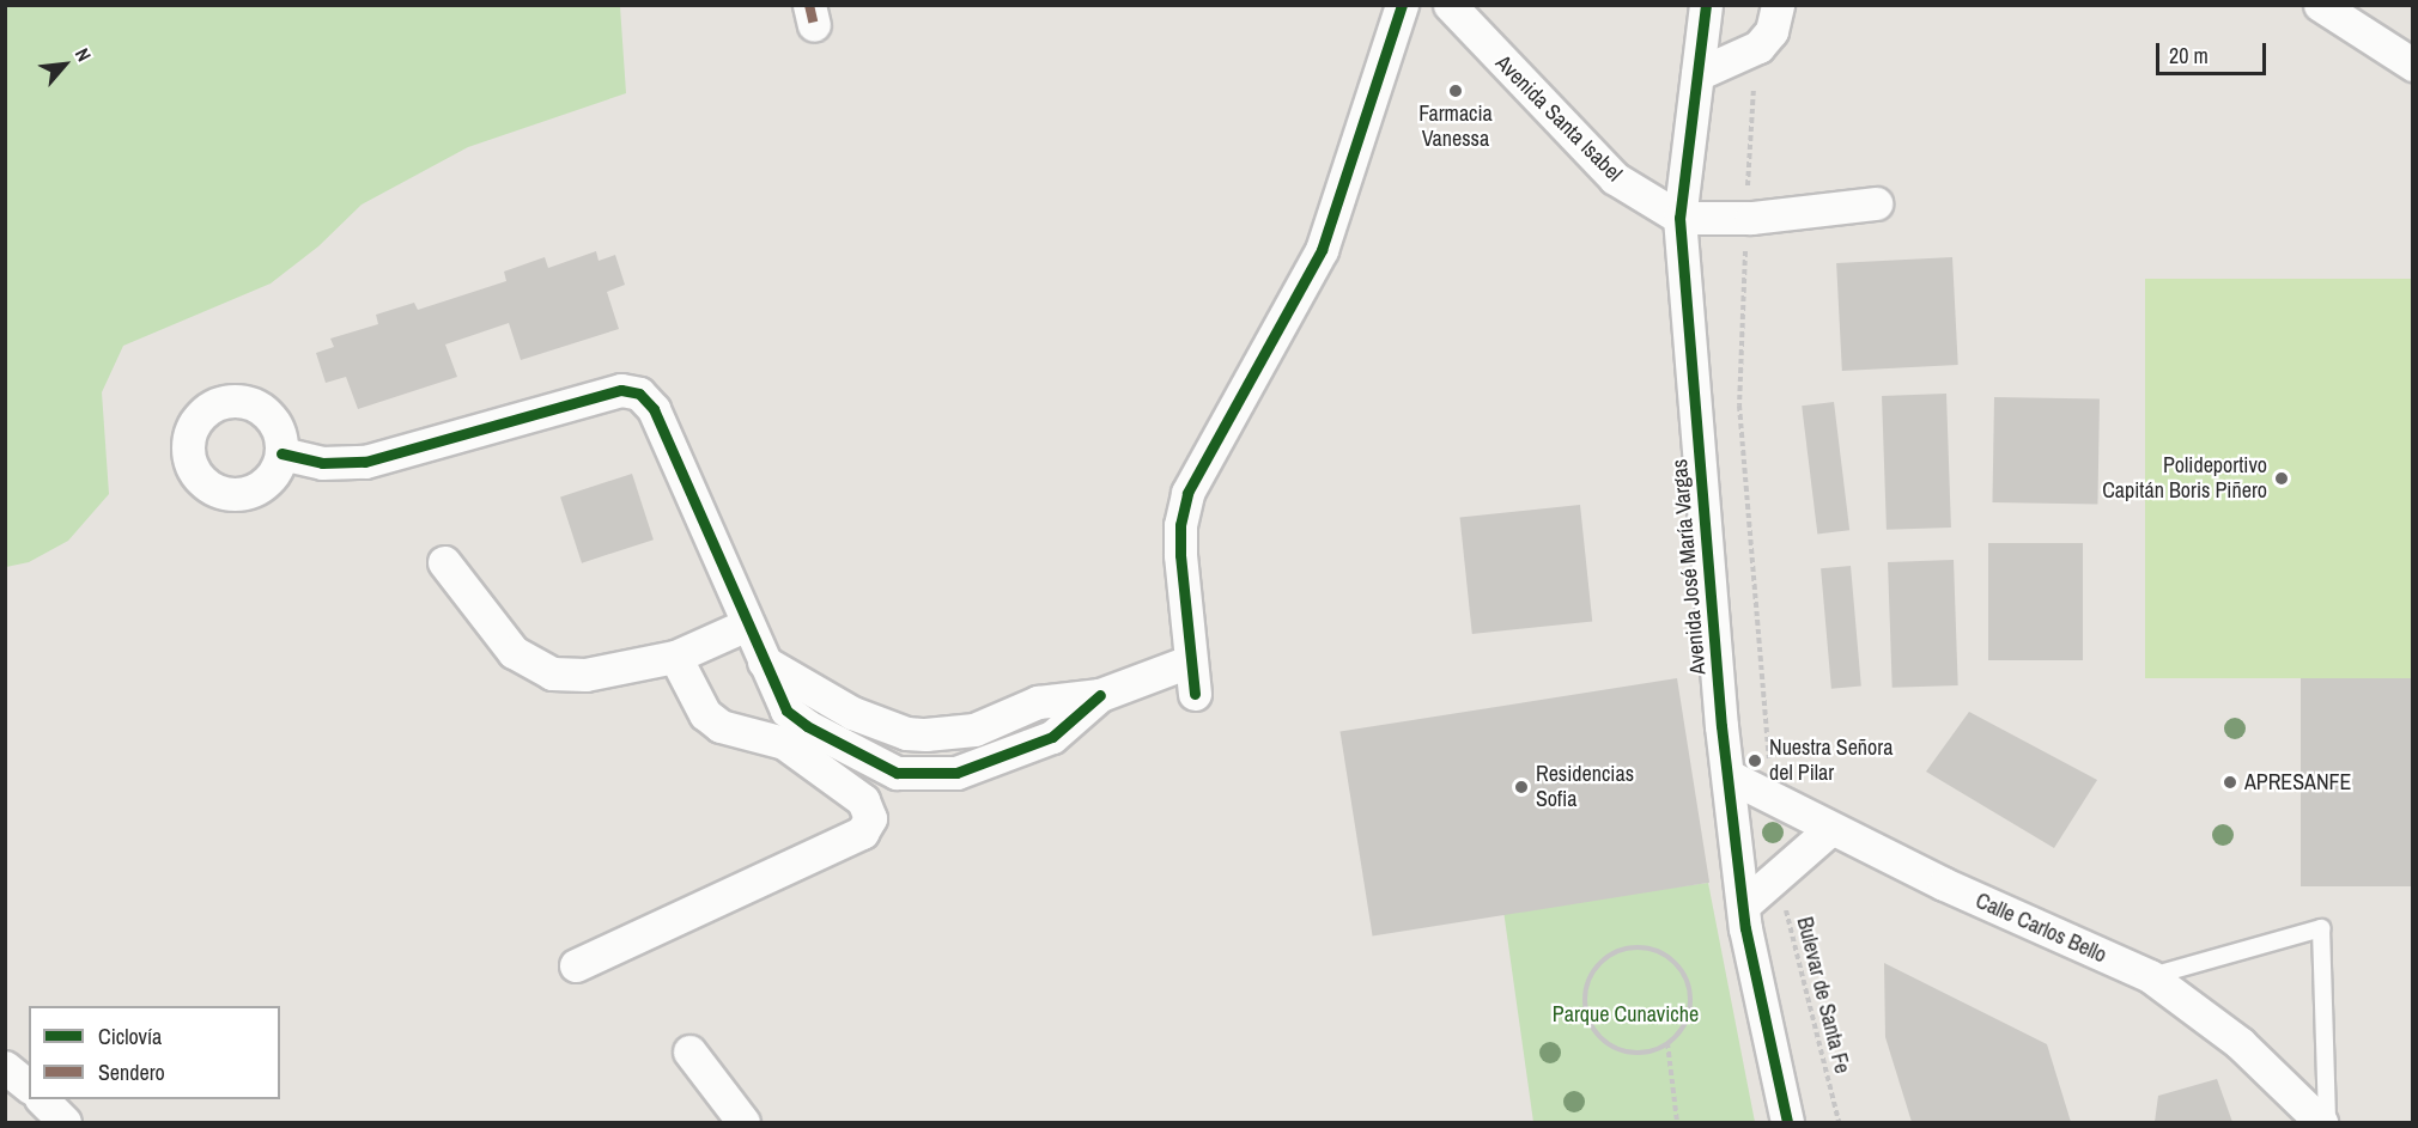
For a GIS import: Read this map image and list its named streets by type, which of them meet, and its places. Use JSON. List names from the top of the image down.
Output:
{
  "streets": {
    "street": ["Avenida Santa Isabel", "Avenida José María Vargas", "Calle Carlos Bello"],
    "path": ["Bulevar de Santa Fe"]
  },
  "crossings": [
    ["Avenida Santa Isabel", "Avenida José María Vargas"],
    ["Avenida José María Vargas", "Calle Carlos Bello"]
  ],
  "parks": ["Parque Cunaviche"],
  "places": [
    "Farmacia Vanessa",
    "Polideportivo Capitán Boris Piñero",
    "Nuestra Señora del Pilar",
    "APRESANFE",
    "Residencias Sofia"
  ],
  "legend": ["Ciclovía", "Sendero"],
  "scale_bar": "20 m",
  "north": "top right"
}
